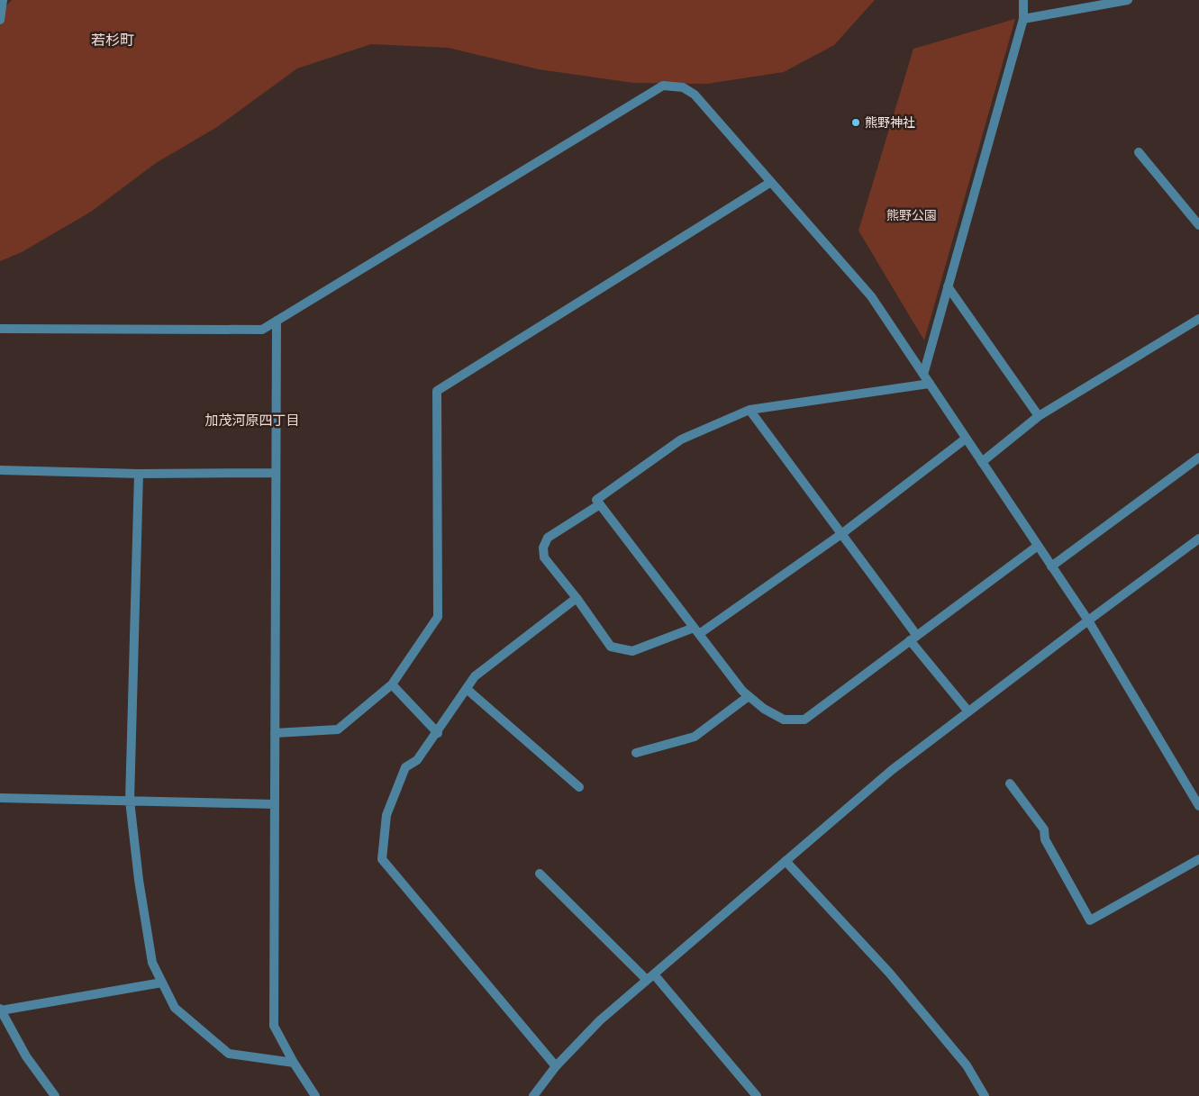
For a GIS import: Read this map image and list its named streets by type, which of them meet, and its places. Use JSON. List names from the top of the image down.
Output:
{
  "districts": ["若杉町", "加茂河原四丁目"],
  "parks": ["熊野公園"],
  "places": ["熊野神社"]
}
